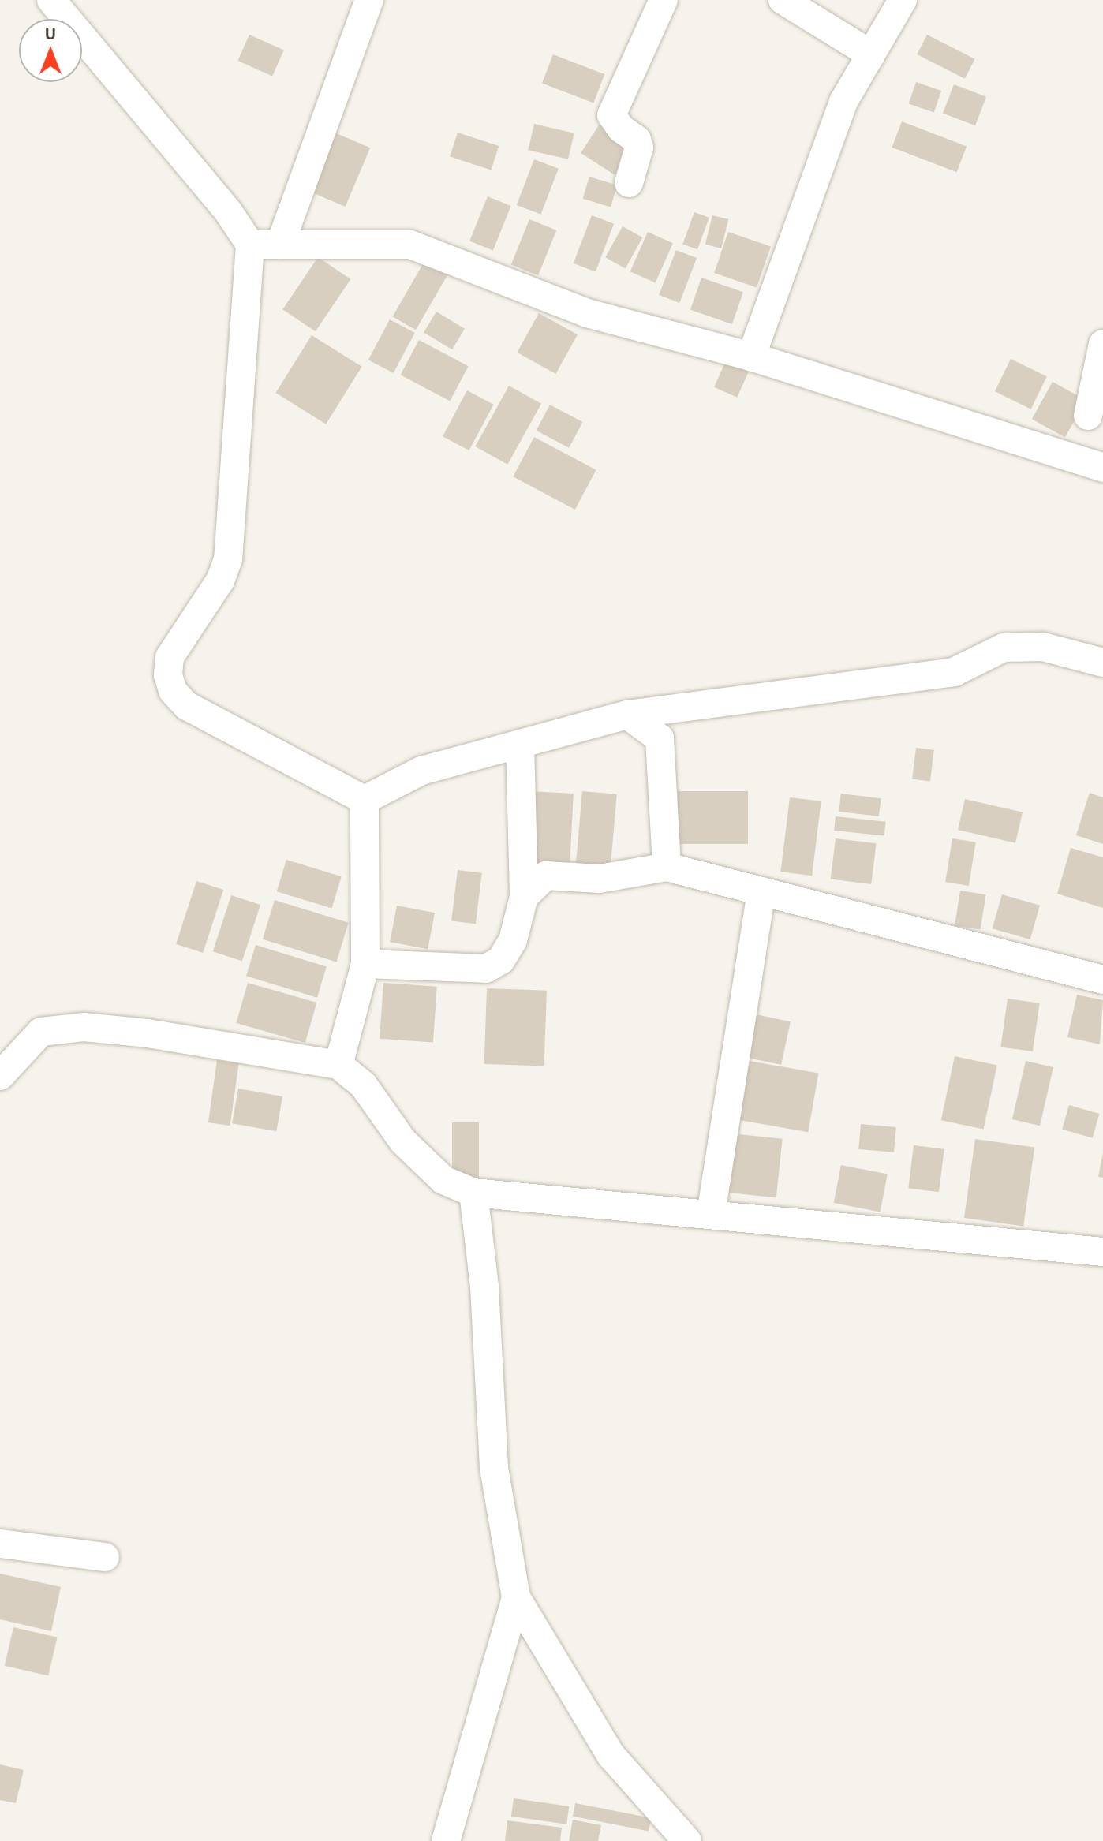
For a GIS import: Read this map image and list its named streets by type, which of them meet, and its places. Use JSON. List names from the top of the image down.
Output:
{
  "north": "top"
}
